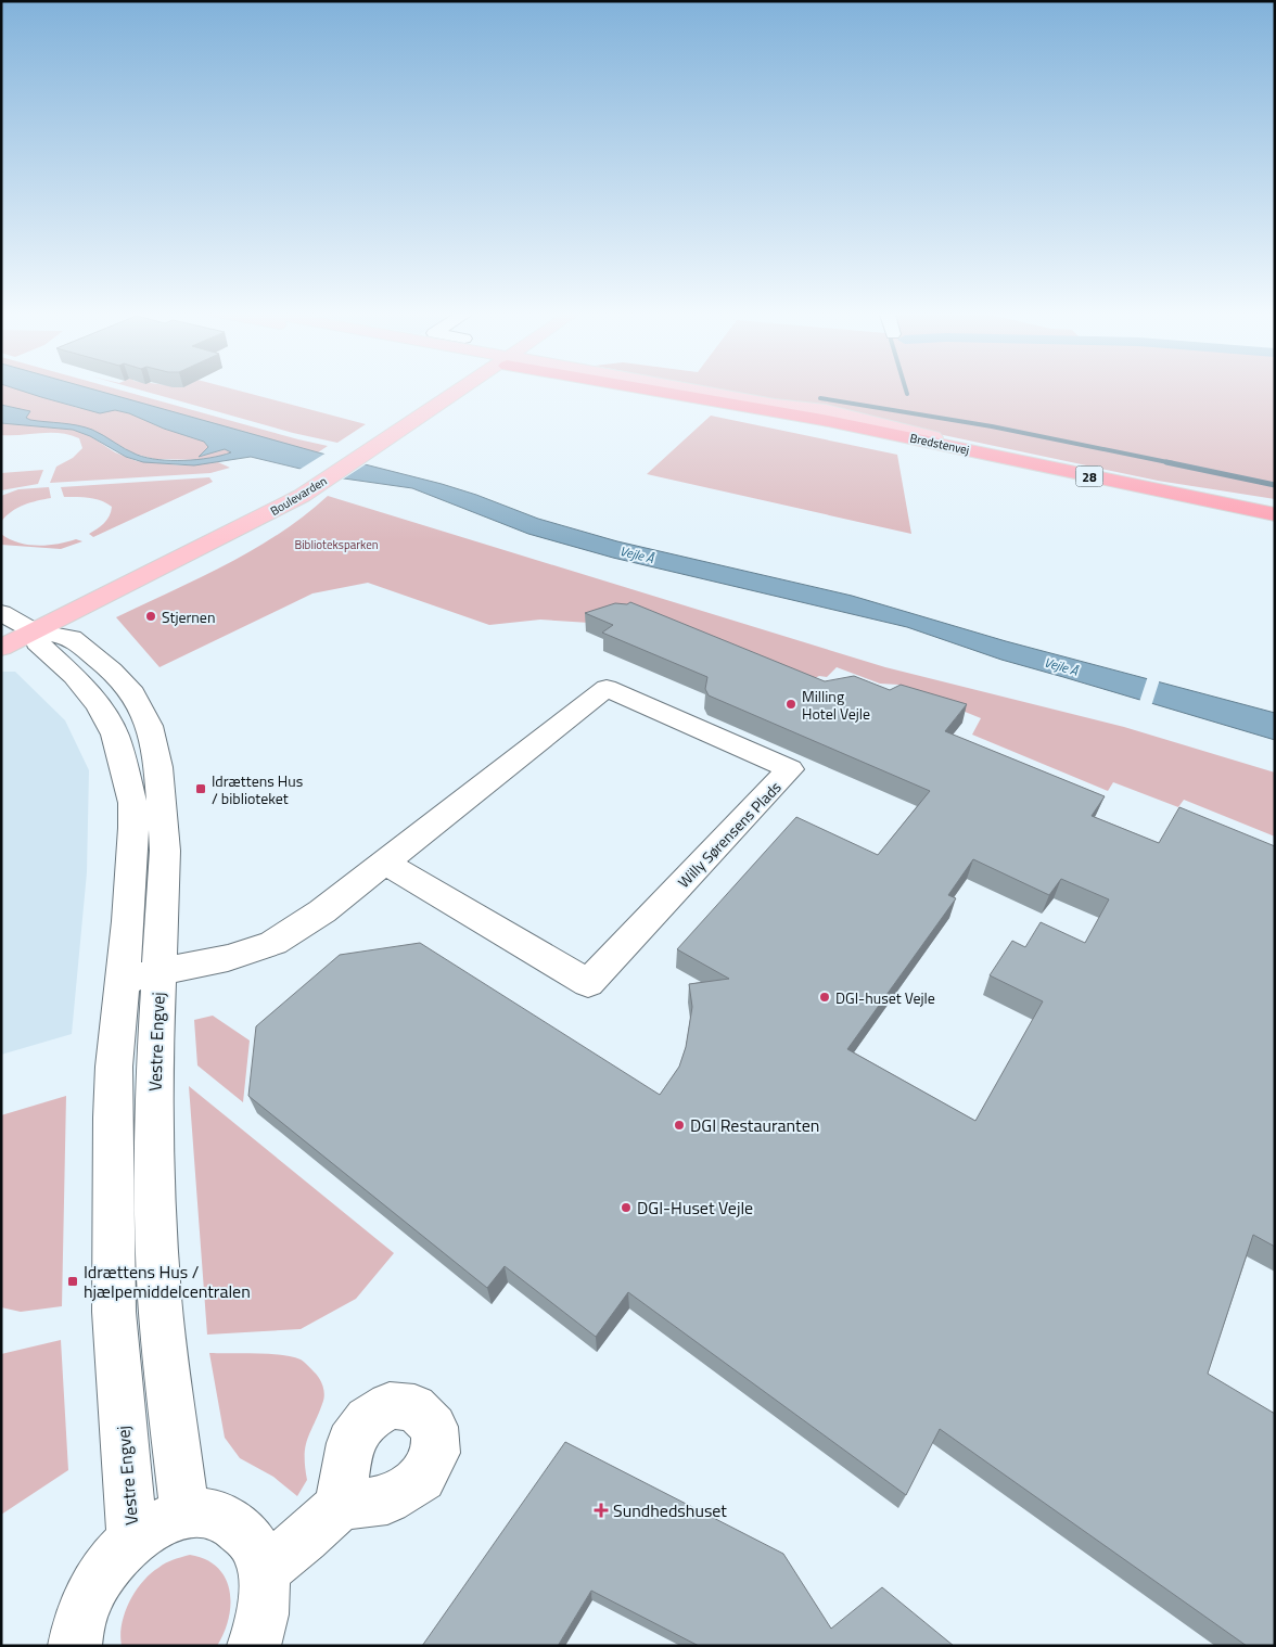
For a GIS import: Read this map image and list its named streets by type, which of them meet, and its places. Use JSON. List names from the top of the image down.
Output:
{
  "streets": {
    "highway": ["Bredstenvej", "28"],
    "main road": ["Boulevarden"],
    "street": ["Willy Sørensens Plads", "Vestre Engvej"]
  },
  "crossings": [
    ["Boulevarden", "Vestre Engvej"],
    ["Willy Sørensens Plads", "Vestre Engvej"]
  ],
  "water": ["Vejle Å"],
  "parks": ["Biblioteksparken"],
  "places": {
    "other": [
      "Stjernen",
      "Milling Hotel Vejle",
      "DGI-huset Vejle",
      "DGI Restauranten",
      "DGI-Huset Vejle"
    ],
    "transit": ["Idrættens Hus / biblioteket", "Idrættens Hus / hjælpemiddelcentralen"],
    "health": ["Sundhedshuset"]
  }
}
